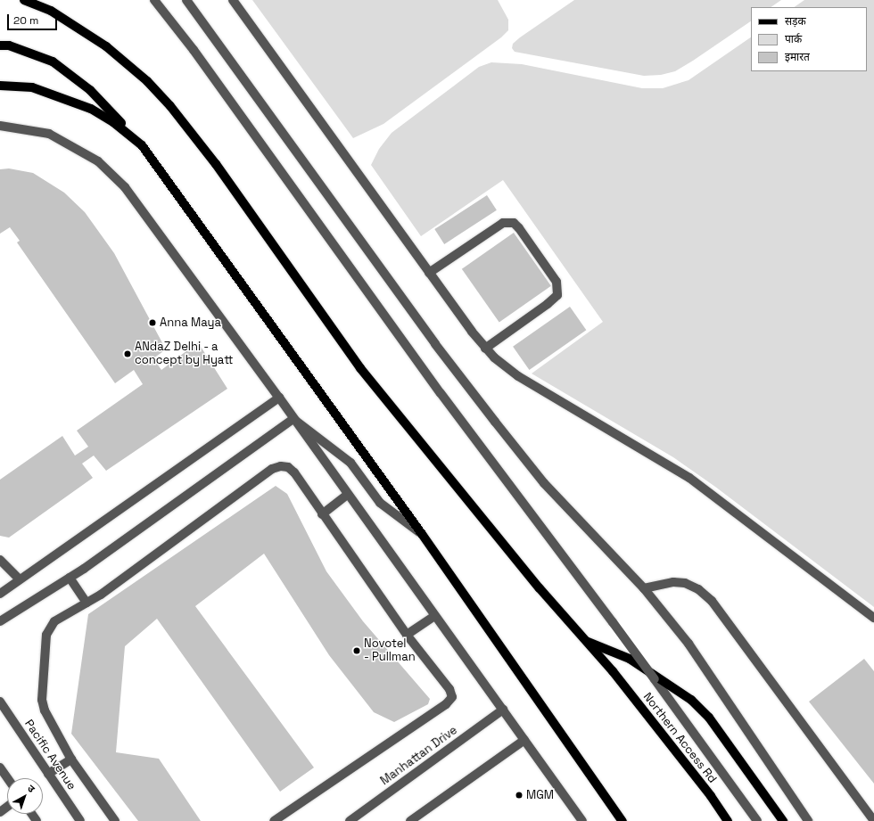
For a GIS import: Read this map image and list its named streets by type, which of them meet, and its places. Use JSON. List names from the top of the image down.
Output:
{
  "streets": {
    "main road": ["Northern Access Rd"],
    "street": ["Pacific Avenue", "Manhattan Drive"]
  },
  "places": [
    "Anna Maya",
    "ANdaZ Delhi - a concept by Hyatt",
    "Novotel - Pullman",
    "MGM"
  ],
  "legend": ["सड़क", "पार्क", "इमारत"],
  "scale_bar": "20 m",
  "north": "top right"
}
